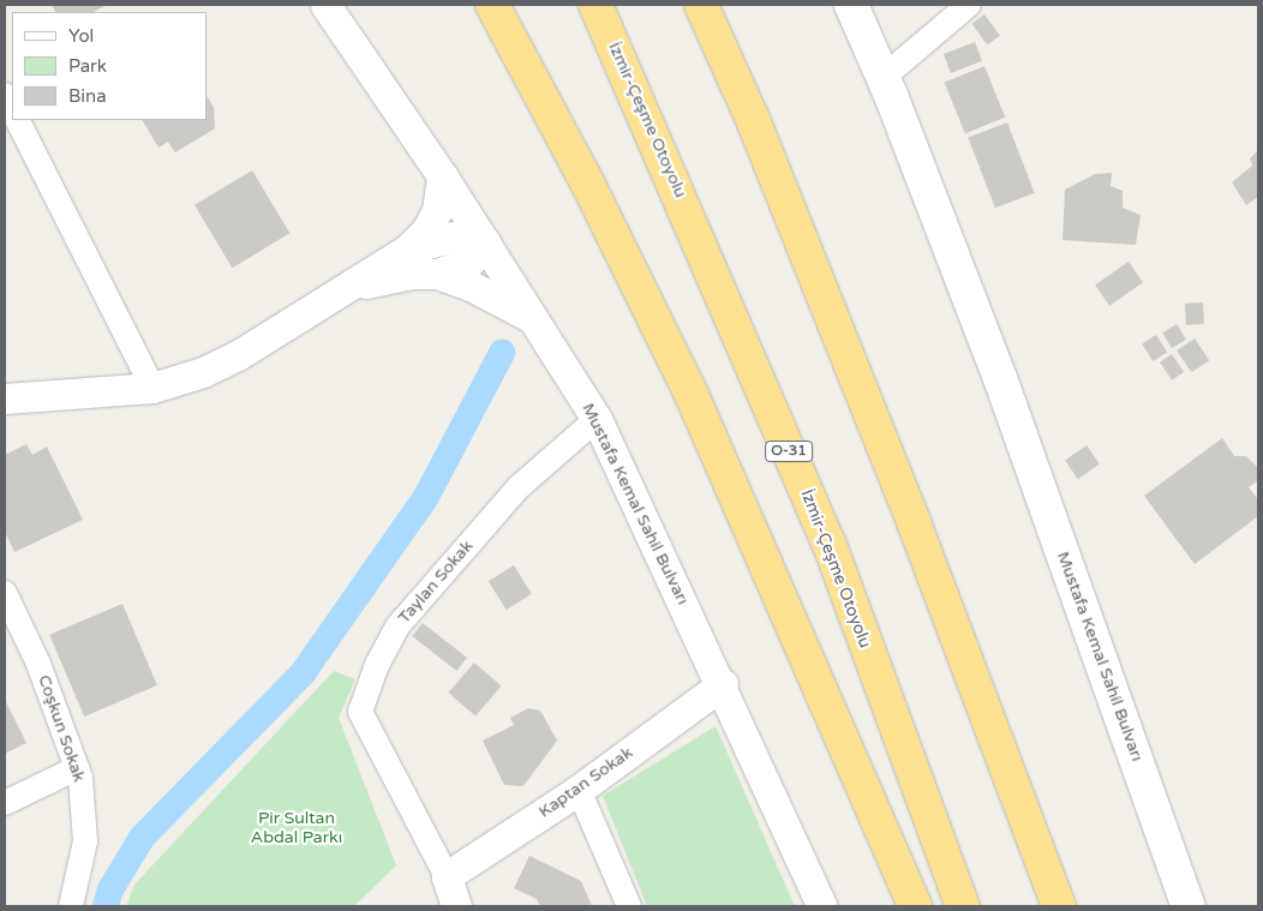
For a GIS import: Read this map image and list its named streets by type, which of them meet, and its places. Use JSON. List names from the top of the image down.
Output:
{
  "streets": {
    "highway": ["İzmir-Çeşme Otoyolu", "O-31"],
    "main road": ["Mustafa Kemal Sahil Bulvarı"],
    "street": ["Taylan Sokak", "Coşkun Sokak", "Kaptan Sokak"]
  },
  "crossings": [
    ["Mustafa Kemal Sahil Bulvarı", "Taylan Sokak"],
    ["Mustafa Kemal Sahil Bulvarı", "Kaptan Sokak"],
    ["Taylan Sokak", "Kaptan Sokak"]
  ],
  "parks": ["Pir Sultan Abdal Parkı"],
  "legend": ["Yol", "Park", "Bina"]
}
